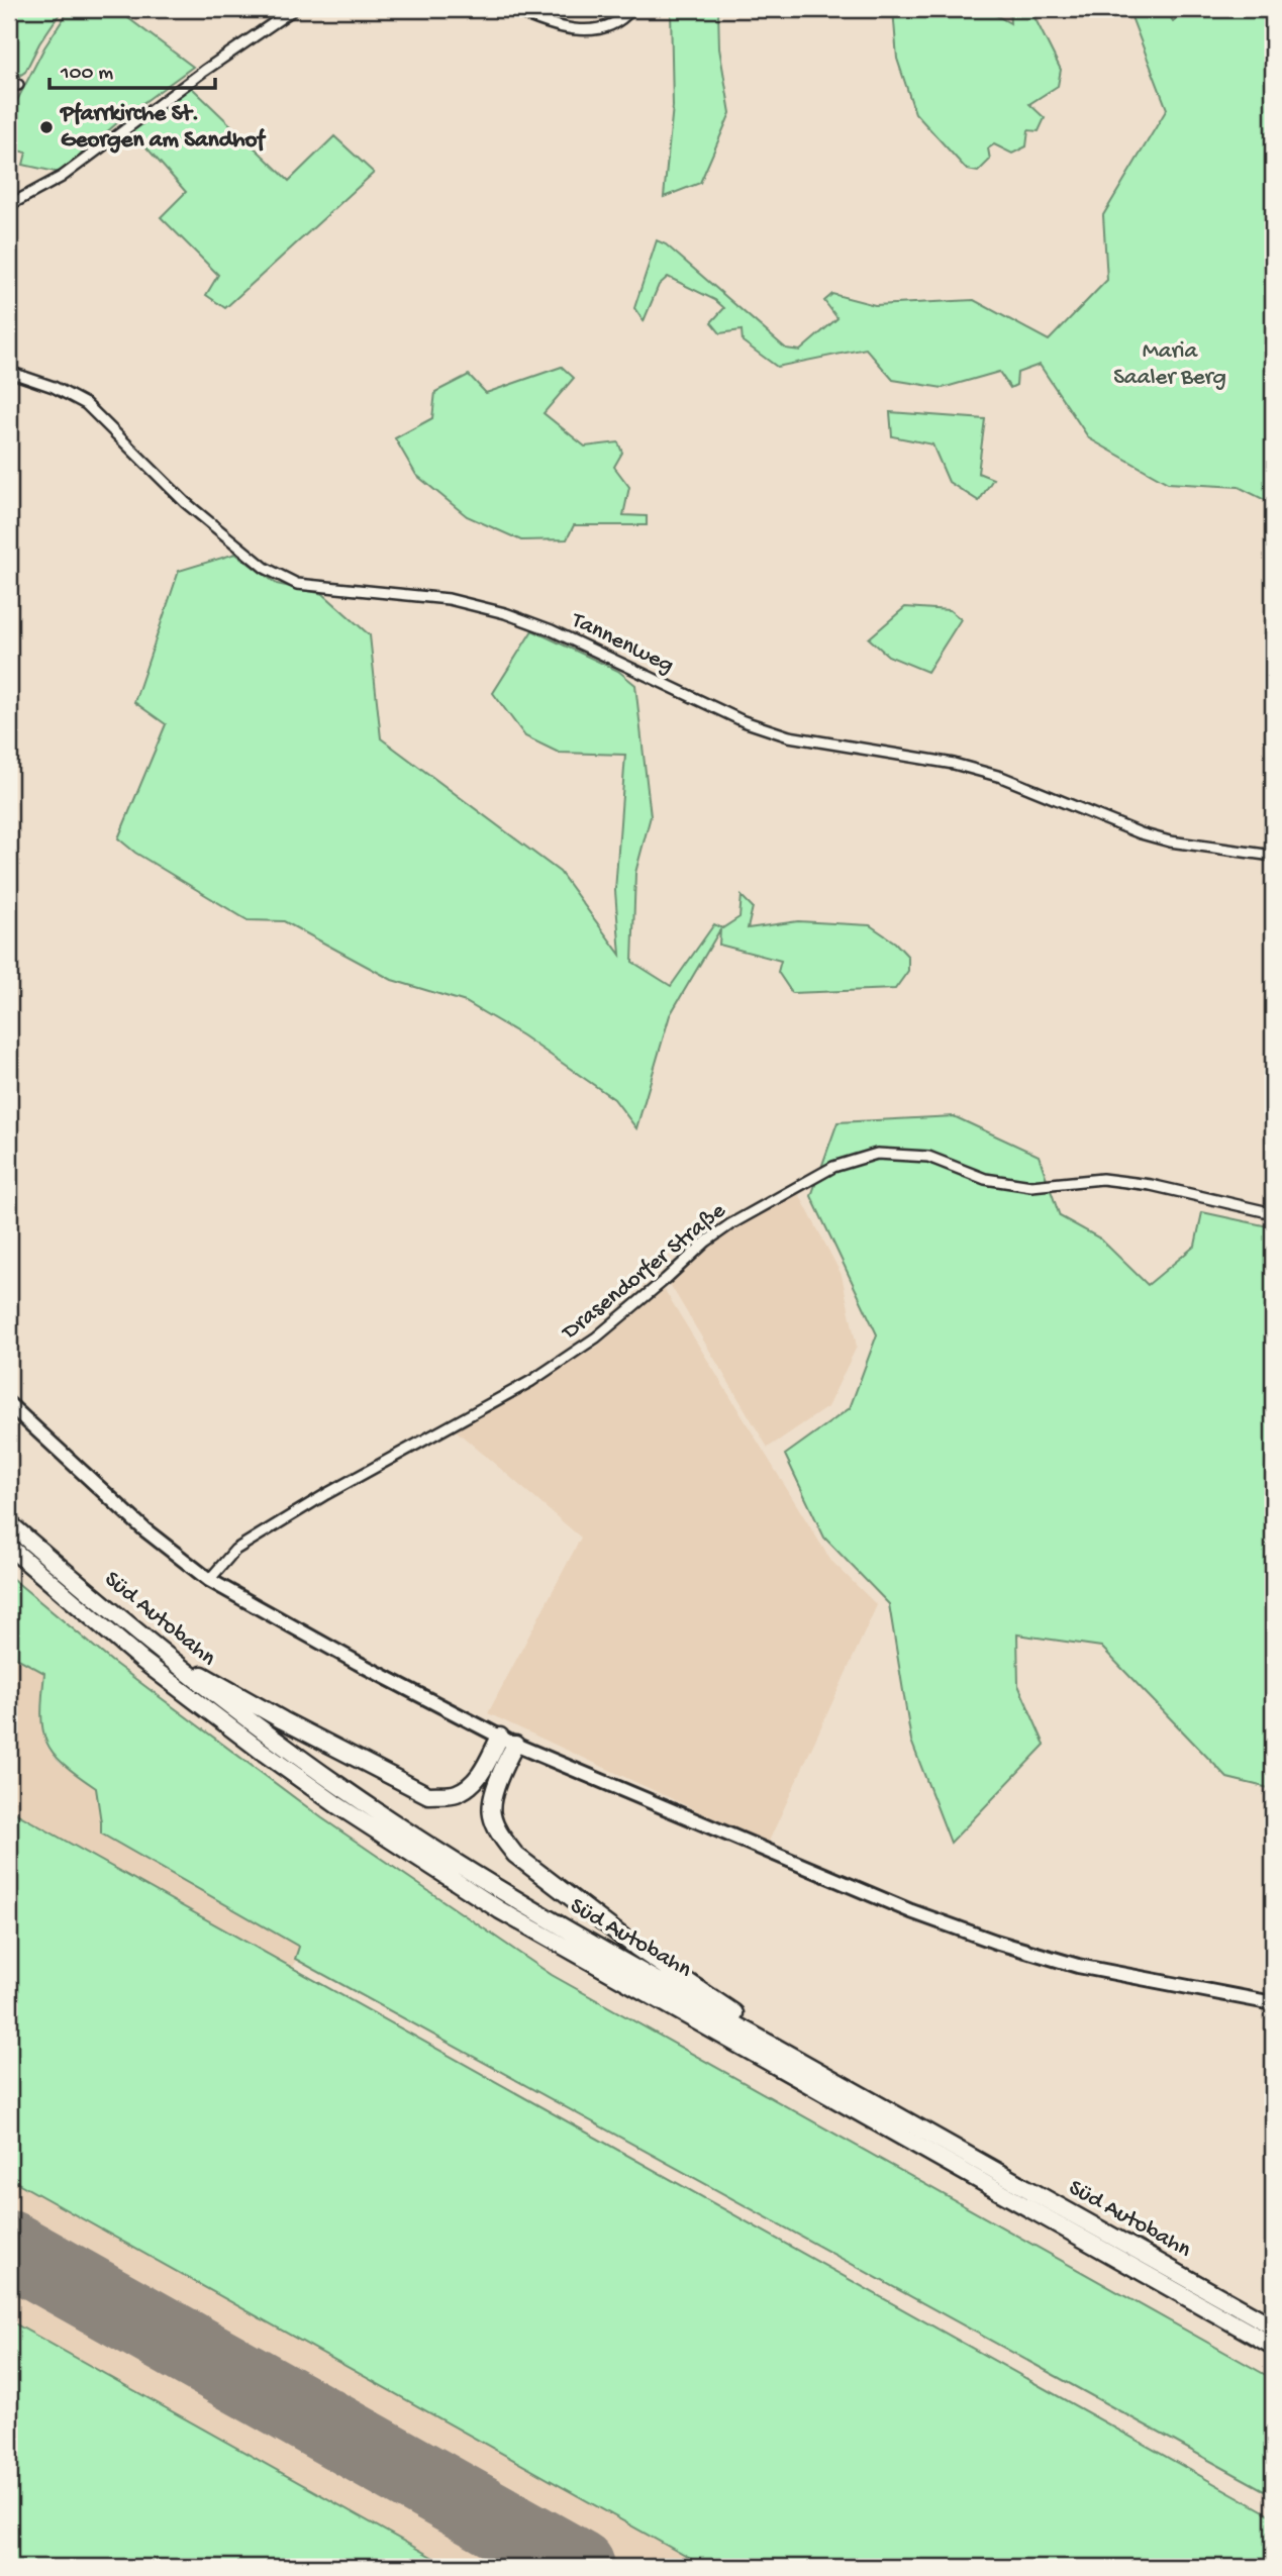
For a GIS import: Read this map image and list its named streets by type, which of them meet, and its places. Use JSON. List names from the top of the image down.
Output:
{
  "streets": {
    "highway": ["Süd Autobahn"],
    "street": ["Tannenweg", "Drasendorfer Straße"]
  },
  "parks": ["Maria Saaler Berg"],
  "places": ["Pfarrkirche St. Georgen am Sandhof"],
  "scale_bar": "100 m"
}
